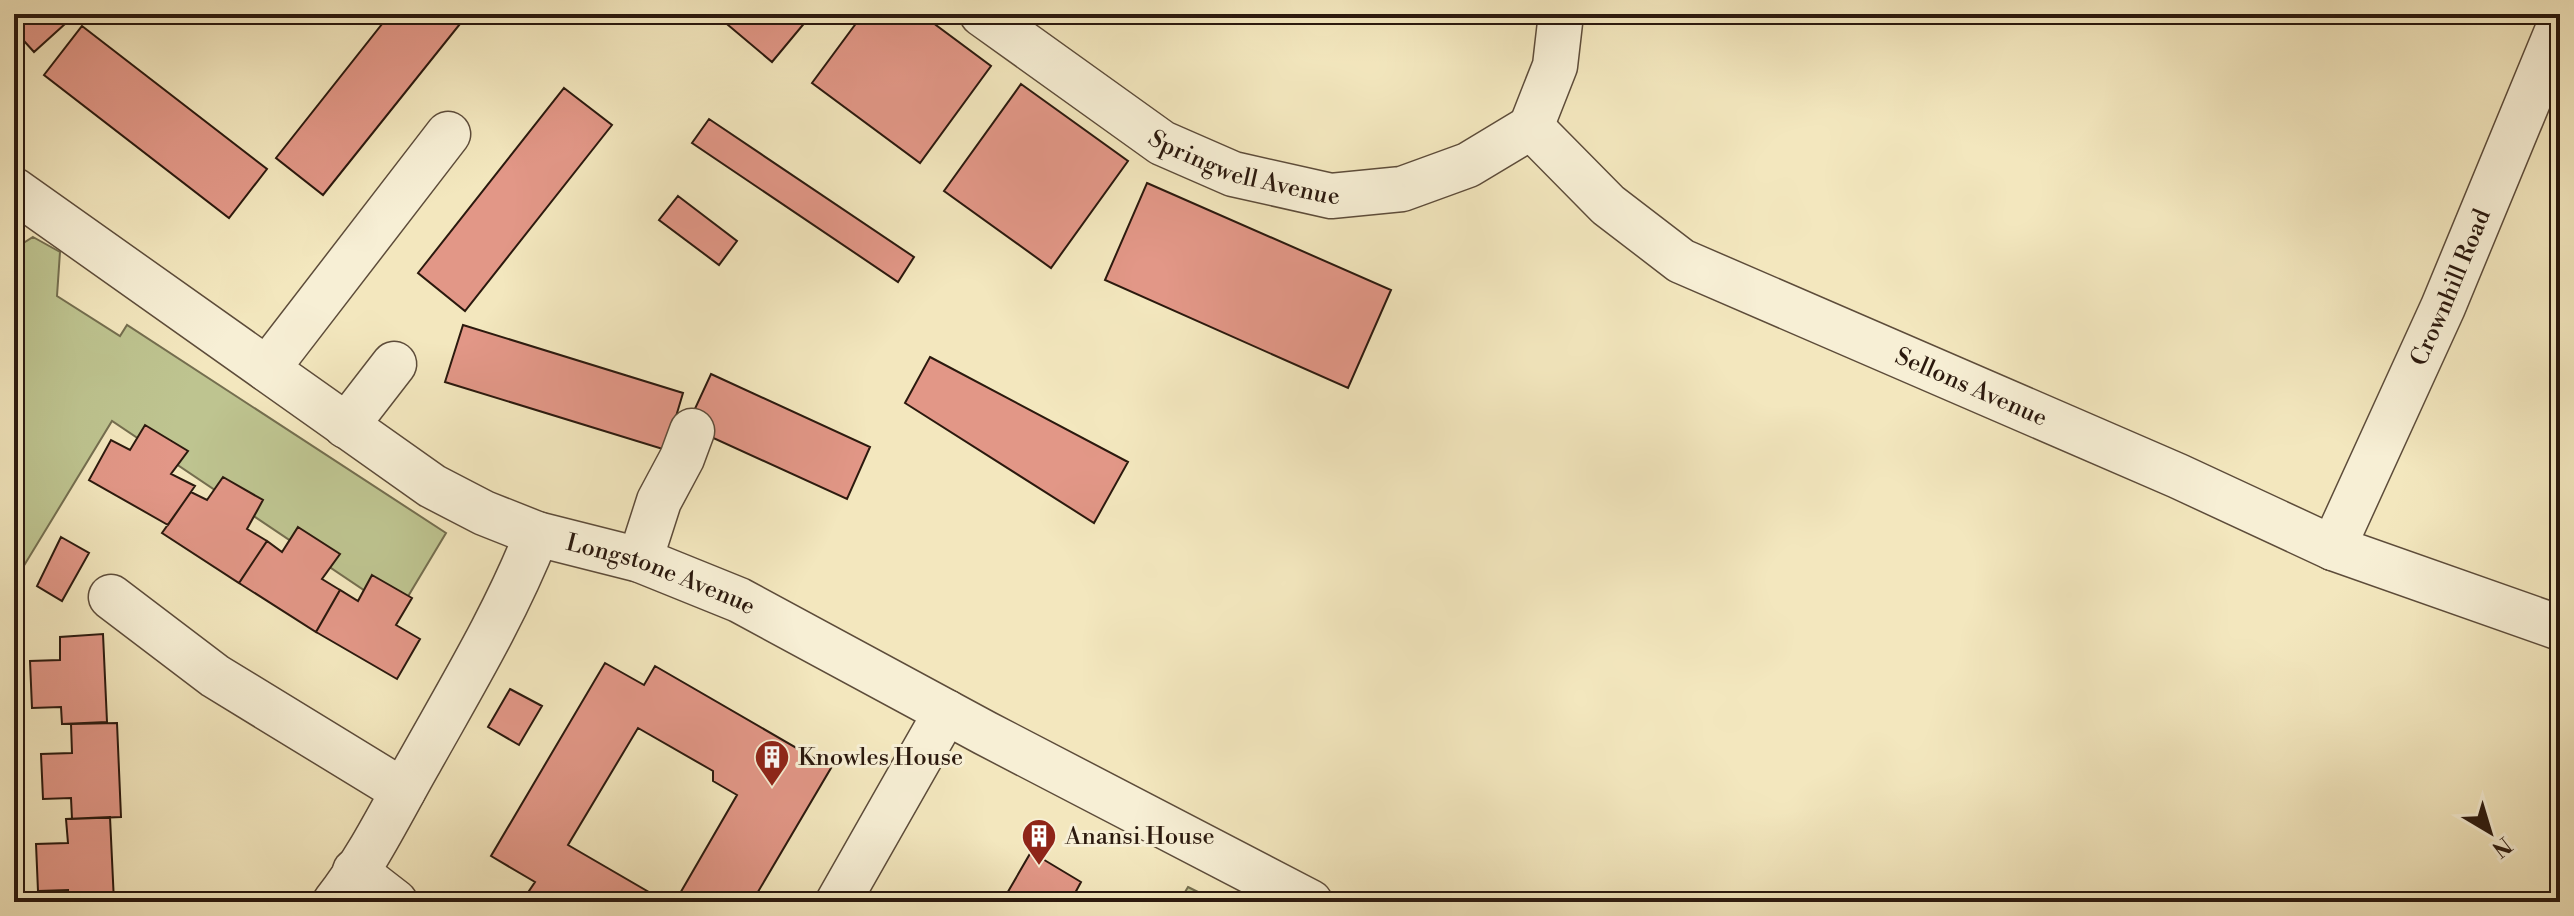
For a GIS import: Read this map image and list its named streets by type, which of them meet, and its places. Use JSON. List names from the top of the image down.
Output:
{
  "streets": {
    "street": [
      "Springwell Avenue",
      "Crownhill Road",
      "Sellons Avenue",
      "Longstone Avenue"
    ]
  },
  "crossings": [
    ["Springwell Avenue", "Sellons Avenue"],
    ["Crownhill Road", "Sellons Avenue"]
  ],
  "places": {
    "building": ["Knowles House", "Anansi House"]
  },
  "north": "bottom right"
}
